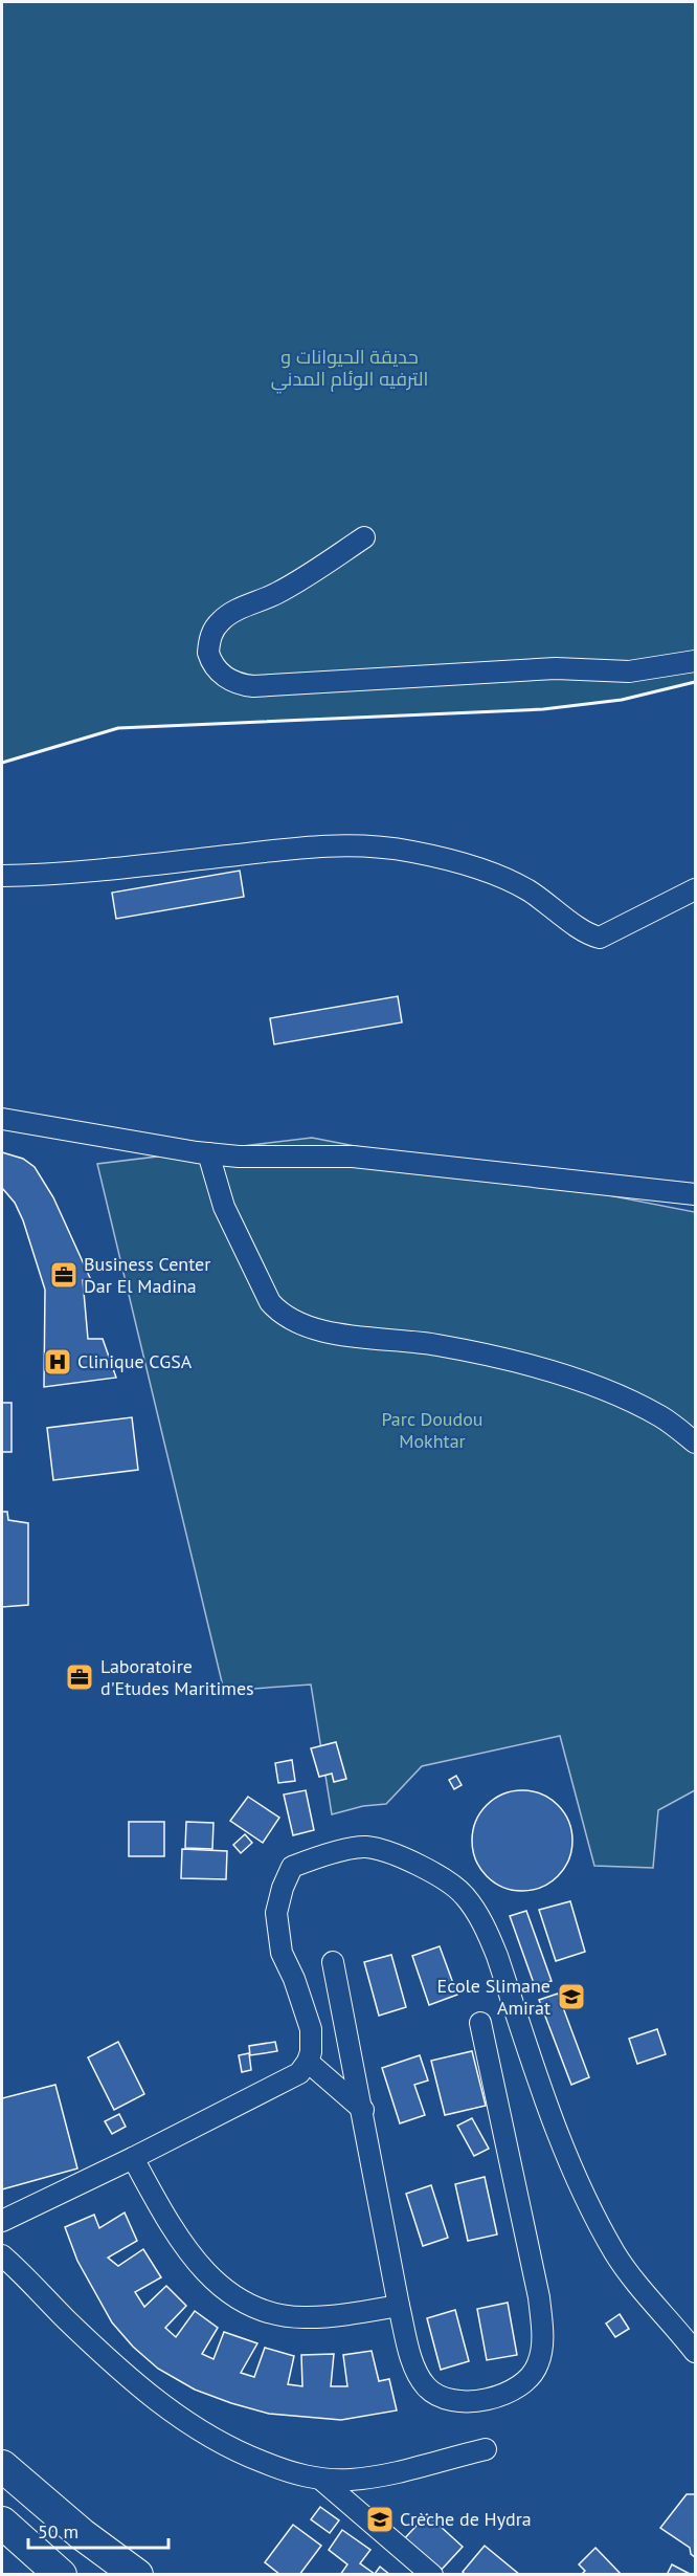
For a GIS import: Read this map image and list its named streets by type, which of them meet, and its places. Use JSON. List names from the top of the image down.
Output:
{
  "parks": ["حديقة الحيوانات و الترفيه الوئام المدني", "Parc Doudou Mokhtar"],
  "places": {
    "office": ["Business Center Dar El Madina", "Laboratoire d'Etudes Maritimes"],
    "hospital": ["Clinique CGSA"],
    "school or university": ["Ecole Slimane Amirat", "Crèche de Hydra"]
  },
  "scale_bar": "50 m"
}
